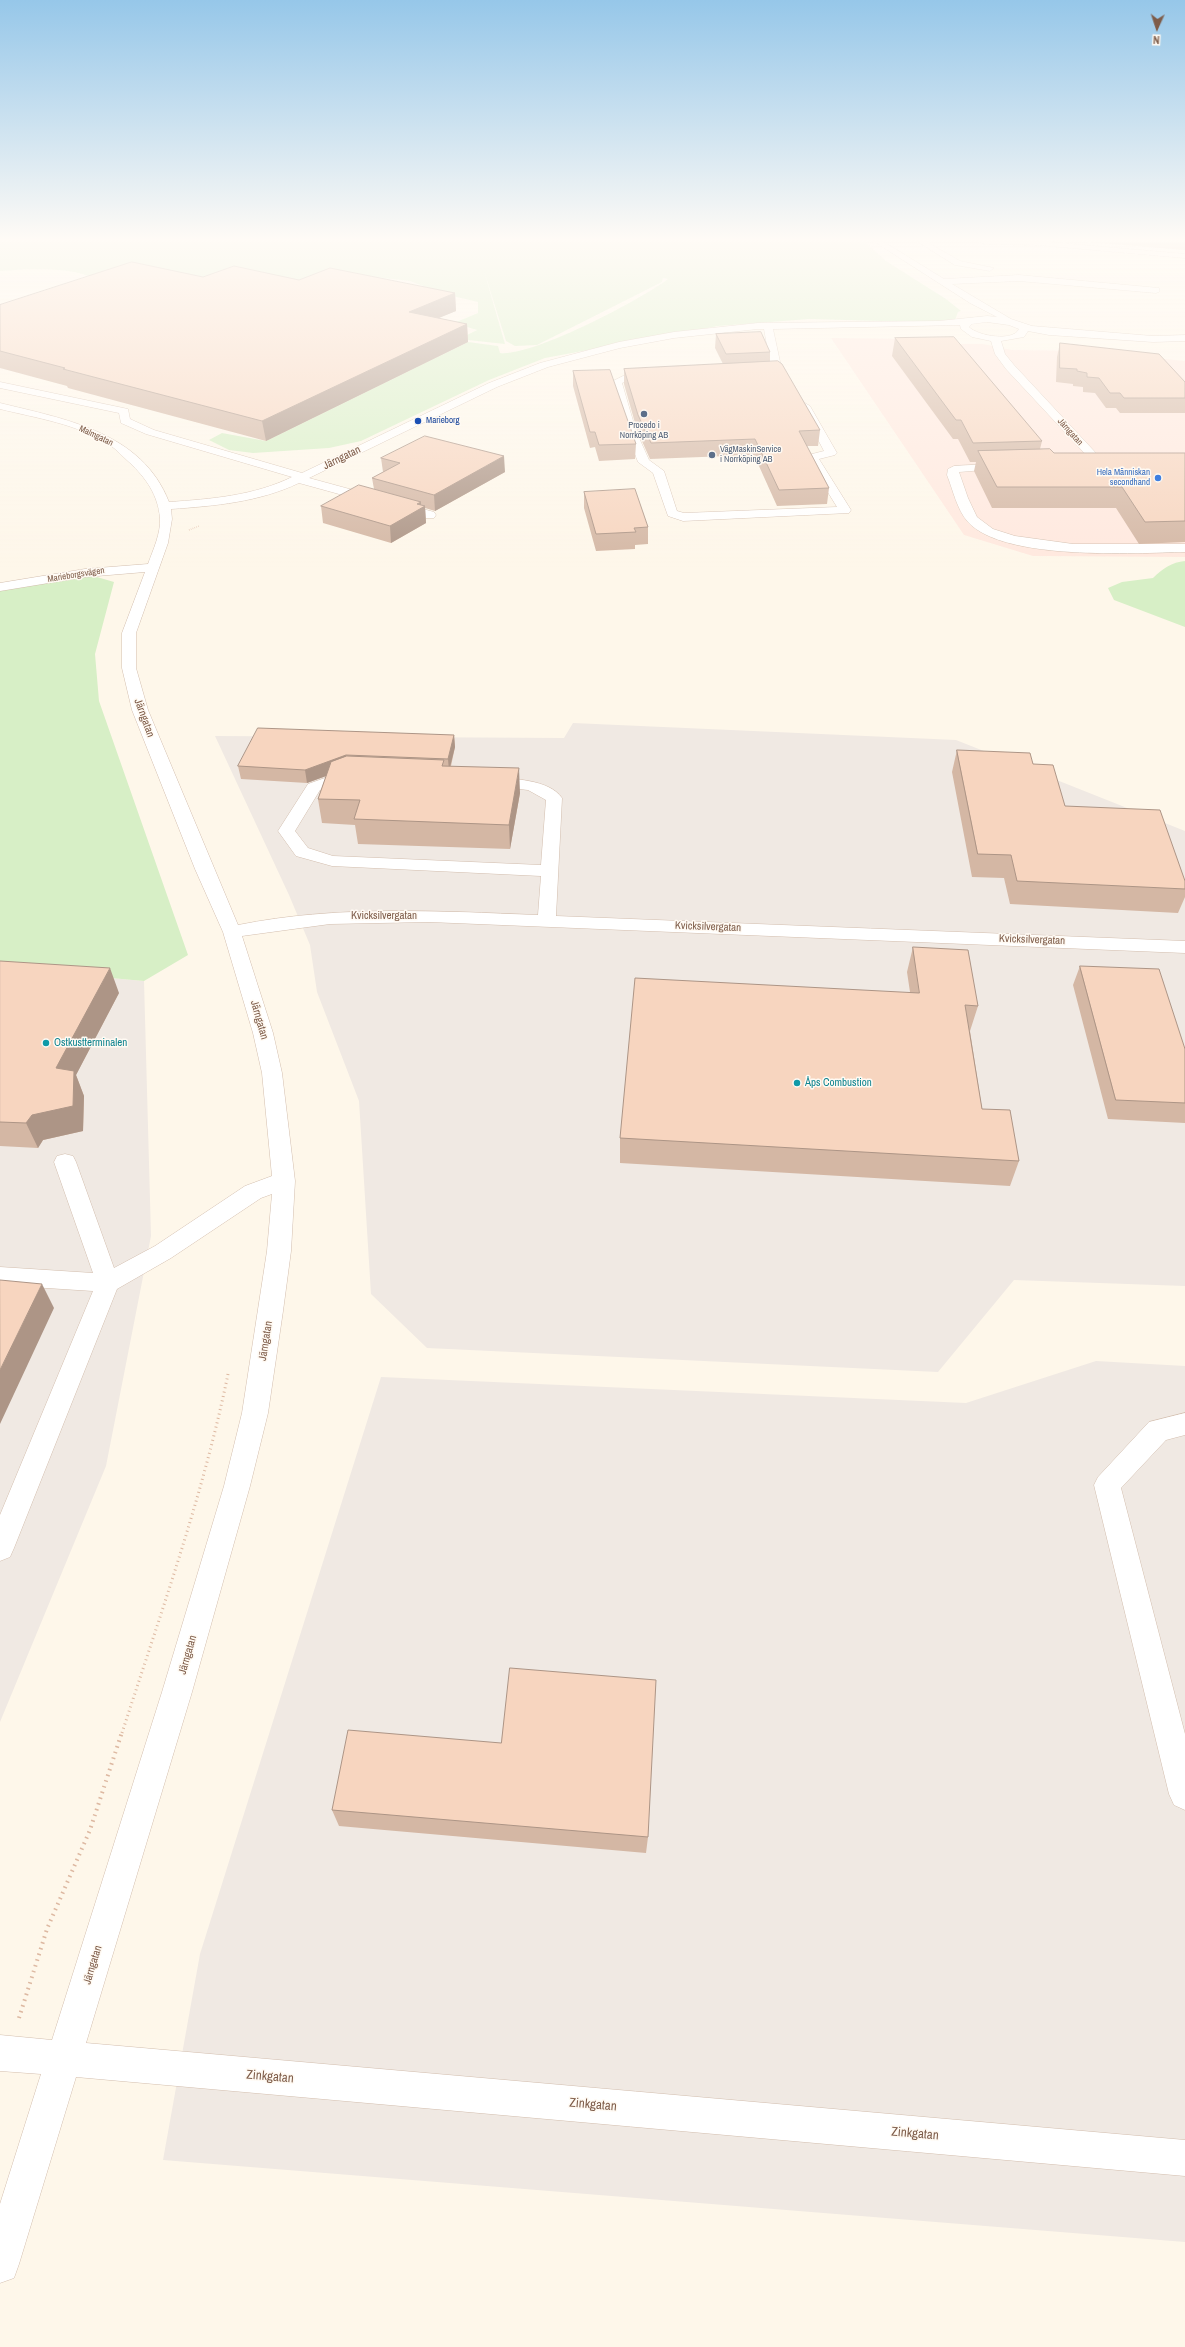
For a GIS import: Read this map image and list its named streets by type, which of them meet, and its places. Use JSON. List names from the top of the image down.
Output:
{
  "streets": {
    "street": [
      "Järngatan",
      "Malmgatan",
      "Marieborgsvägen",
      "Kvicksilvergatan",
      "Zinkgatan"
    ]
  },
  "crossings": [
    ["Järngatan", "Malmgatan"],
    ["Järngatan", "Marieborgsvägen"],
    ["Järngatan", "Kvicksilvergatan"],
    ["Järngatan", "Zinkgatan"]
  ],
  "places": [
    "Procedo i Norrköping AB",
    "Marieborg",
    "VägMaskinService i Norrköping AB",
    "Hela Människan secondhand",
    "Ostkustterminalen",
    "Åps Combustion"
  ],
  "north": "bottom"
}
